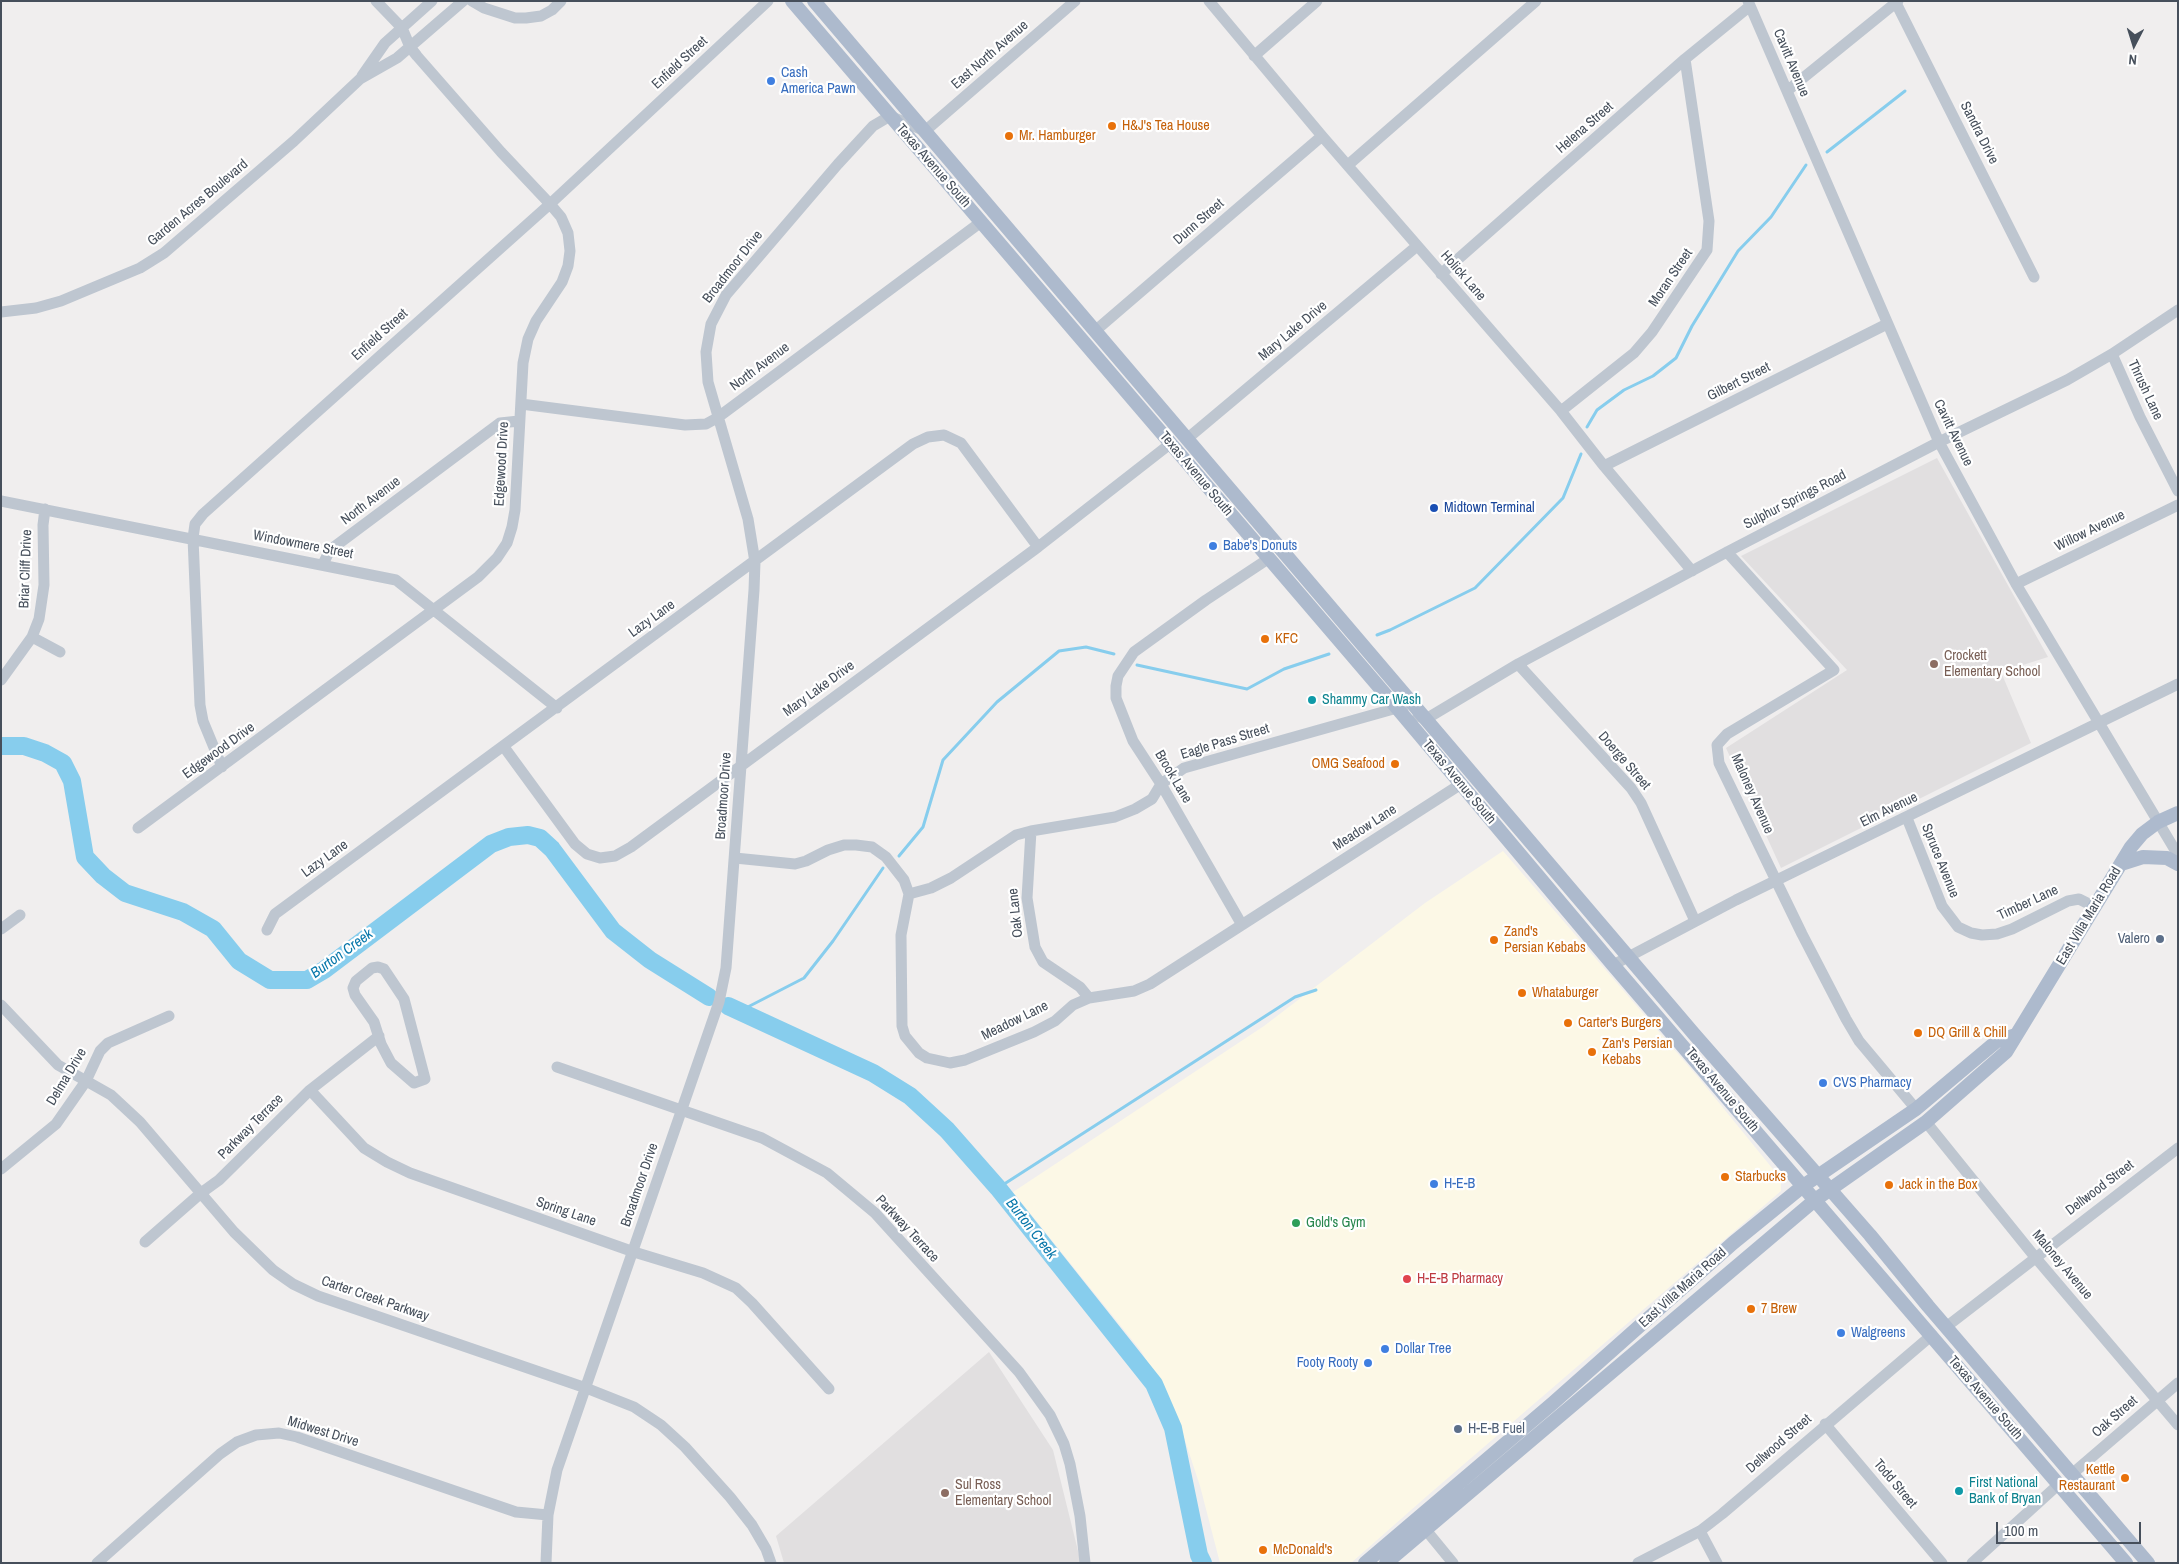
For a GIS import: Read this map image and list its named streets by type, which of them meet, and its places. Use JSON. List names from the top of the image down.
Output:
{
  "streets": {
    "main road": ["Texas Avenue South", "East Villa Maria Road"],
    "street": [
      "East North Avenue",
      "Enfield Street",
      "Cavitt Avenue",
      "Helena Street",
      "Sandra Drive",
      "Garden Acres Boulevard",
      "Dunn Street",
      "Broadmoor Drive",
      "Holick Lane",
      "Moran Street",
      "Mary Lake Drive",
      "North Avenue",
      "Gilbert Street",
      "Thrush Lane",
      "Edgewood Drive",
      "Sulphur Springs Road",
      "Willow Avenue",
      "Windowmere Street",
      "Briar Cliff Drive",
      "Lazy Lane",
      "Eagle Pass Street",
      "Doerge Street",
      "Brook Lane",
      "Maloney Avenue",
      "Elm Avenue",
      "Meadow Lane",
      "Spruce Avenue",
      "Timber Lane",
      "Oak Lane",
      "Delma Drive",
      "Parkway Terrace",
      "Dellwood Street",
      "Spring Lane",
      "Carter Creek Parkway",
      "Oak Street",
      "Midwest Drive",
      "Todd Street"
    ]
  },
  "crossings": [
    ["East North Avenue", "Texas Avenue South"],
    ["Enfield Street", "Edgewood Drive"],
    ["Enfield Street", "Windowmere Street"],
    ["Cavitt Avenue", "Helena Street"],
    ["Cavitt Avenue", "Gilbert Street"],
    ["Cavitt Avenue", "Sulphur Springs Road"],
    ["Cavitt Avenue", "Willow Avenue"],
    ["Cavitt Avenue", "Elm Avenue"],
    ["Cavitt Avenue", "East Villa Maria Road"],
    ["Helena Street", "Holick Lane"],
    ["Helena Street", "Moran Street"],
    ["Texas Avenue South", "Dunn Street"],
    ["Texas Avenue South", "Broadmoor Drive"],
    ["Texas Avenue South", "Mary Lake Drive"],
    ["Texas Avenue South", "North Avenue"],
    ["Texas Avenue South", "Sulphur Springs Road"],
    ["Texas Avenue South", "Eagle Pass Street"],
    ["Texas Avenue South", "Brook Lane"],
    ["Texas Avenue South", "Elm Avenue"],
    ["Texas Avenue South", "Meadow Lane"],
    ["Texas Avenue South", "East Villa Maria Road"],
    ["Texas Avenue South", "Dellwood Street"],
    ["Texas Avenue South", "Oak Street"],
    ["Garden Acres Boulevard", "Edgewood Drive"],
    ["Dunn Street", "Holick Lane"],
    ["Broadmoor Drive", "Mary Lake Drive"],
    ["Broadmoor Drive", "North Avenue"],
    ["Broadmoor Drive", "Lazy Lane"],
    ["Broadmoor Drive", "Parkway Terrace"],
    ["Broadmoor Drive", "Spring Lane"],
    ["Broadmoor Drive", "Carter Creek Parkway"],
    ["Broadmoor Drive", "Midwest Drive"],
    ["Holick Lane", "Moran Street"],
    ["Holick Lane", "Mary Lake Drive"],
    ["Holick Lane", "Gilbert Street"],
    ["Holick Lane", "Sulphur Springs Road"],
    ["Mary Lake Drive", "Lazy Lane"],
    ["North Avenue", "Edgewood Drive"],
    ["North Avenue", "Windowmere Street"],
    ["Thrush Lane", "Sulphur Springs Road"],
    ["Edgewood Drive", "Windowmere Street"],
    ["Sulphur Springs Road", "Doerge Street"],
    ["Sulphur Springs Road", "Maloney Avenue"],
    ["Windowmere Street", "Briar Cliff Drive"],
    ["Windowmere Street", "Lazy Lane"],
    ["Eagle Pass Street", "Brook Lane"],
    ["Eagle Pass Street", "Meadow Lane"],
    ["Eagle Pass Street", "Oak Lane"],
    ["Doerge Street", "Elm Avenue"],
    ["Brook Lane", "Meadow Lane"],
    ["Maloney Avenue", "Elm Avenue"],
    ["Maloney Avenue", "East Villa Maria Road"],
    ["Maloney Avenue", "Dellwood Street"],
    ["Maloney Avenue", "Oak Street"],
    ["Elm Avenue", "Spruce Avenue"],
    ["Meadow Lane", "Oak Lane"],
    ["Spruce Avenue", "Timber Lane"],
    ["Timber Lane", "East Villa Maria Road"],
    ["Delma Drive", "Carter Creek Parkway"],
    ["Parkway Terrace", "Spring Lane"],
    ["Parkway Terrace", "Carter Creek Parkway"],
    ["Dellwood Street", "Todd Street"]
  ],
  "water": ["Burton Creek"],
  "places": [
    "Cash America Pawn",
    "H&J's Tea House",
    "Mr. Hamburger",
    "Midtown Terminal",
    "Babe's Donuts",
    "KFC",
    "Crockett Elementary School",
    "Shammy Car Wash",
    "OMG Seafood",
    "Valero",
    "Zand's Persian Kebabs",
    "Whataburger",
    "Carter's Burgers",
    "DQ Grill & Chill",
    "Zan's Persian Kebabs",
    "CVS Pharmacy",
    "Starbucks",
    "H-E-B",
    "Jack in the Box",
    "Gold's Gym",
    "H-E-B Pharmacy",
    "7 Brew",
    "Walgreens",
    "Dollar Tree",
    "Footy Rooty",
    "H-E-B Fuel",
    "Kettle Restaurant",
    "First National Bank of Bryan",
    "Sul Ross Elementary School",
    "McDonald's"
  ],
  "scale_bar": "100 m",
  "north": "bottom"
}
